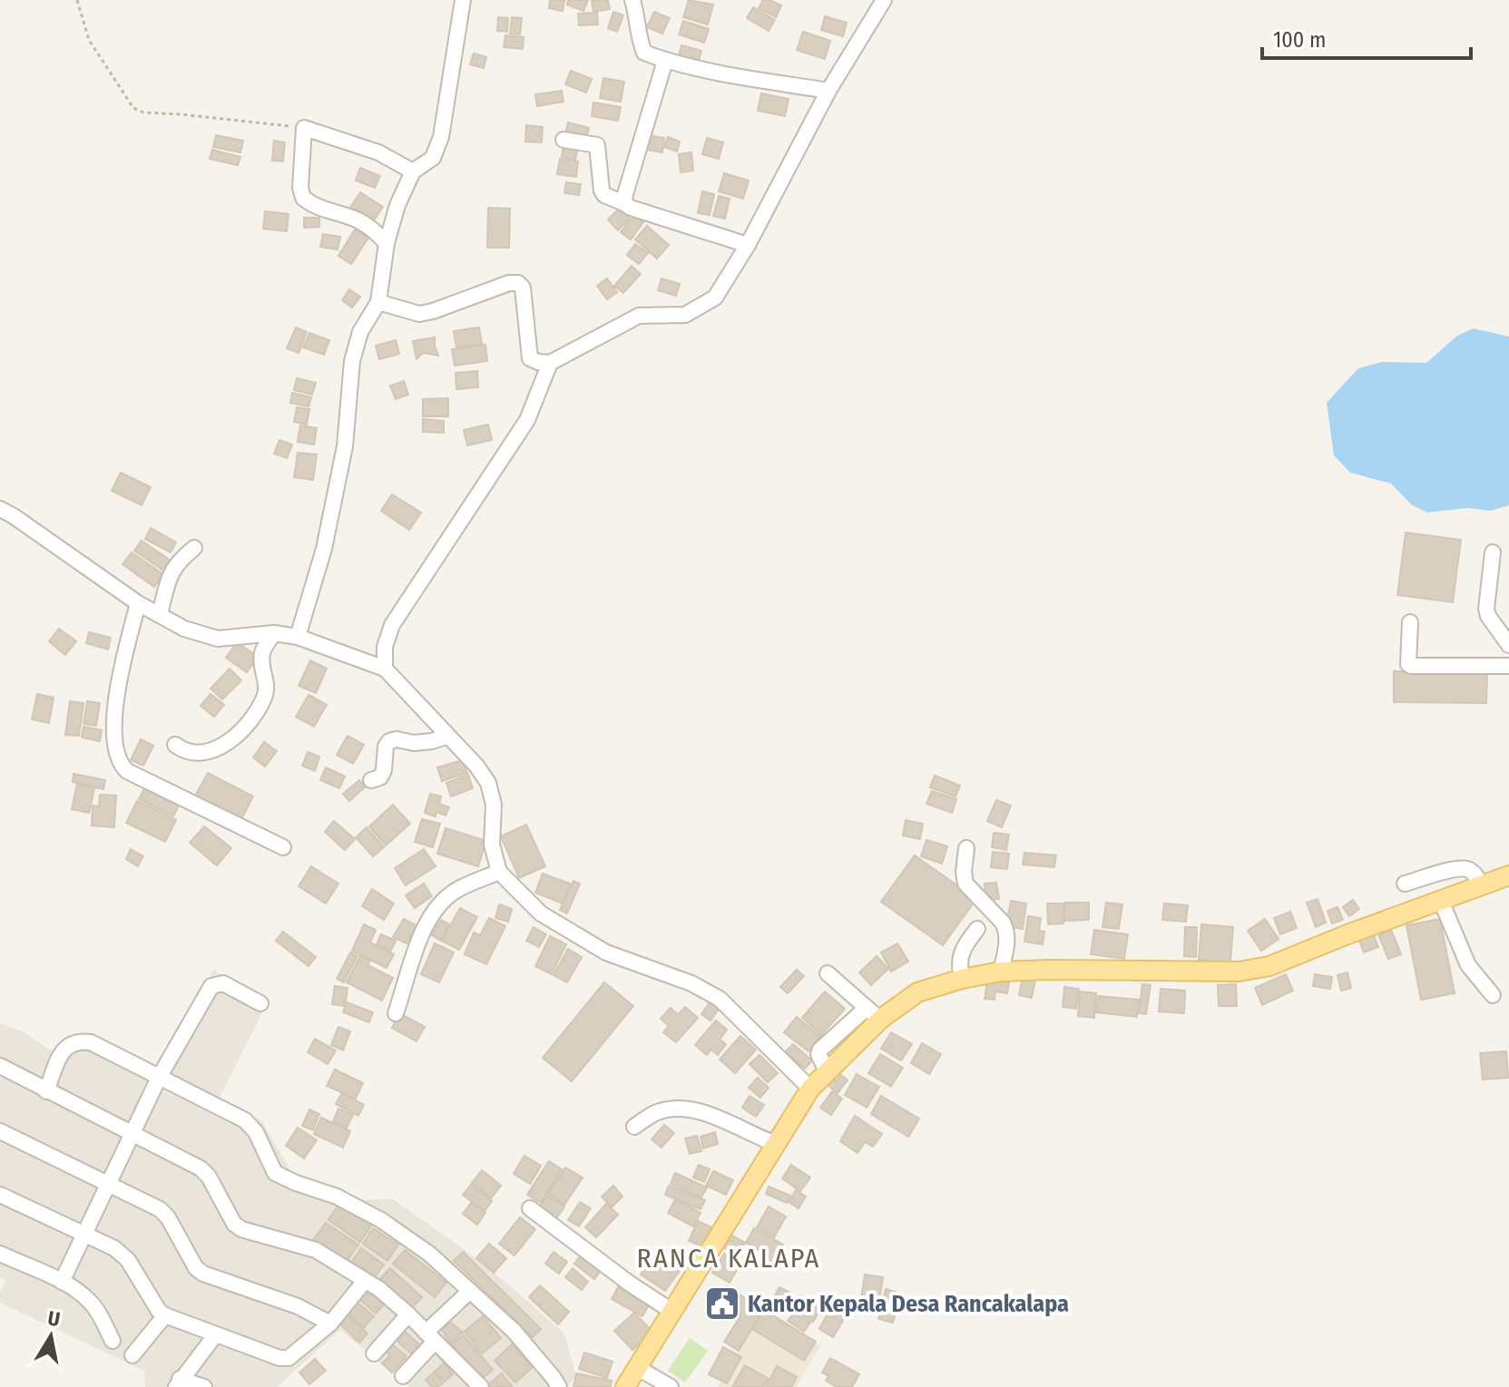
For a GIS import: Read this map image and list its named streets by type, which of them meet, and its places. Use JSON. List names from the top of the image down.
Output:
{
  "districts": ["RANCA KALAPA"],
  "places": {
    "public building": ["Kantor Kepala Desa Rancakalapa"]
  },
  "scale_bar": "100 m",
  "north": "top"
}
